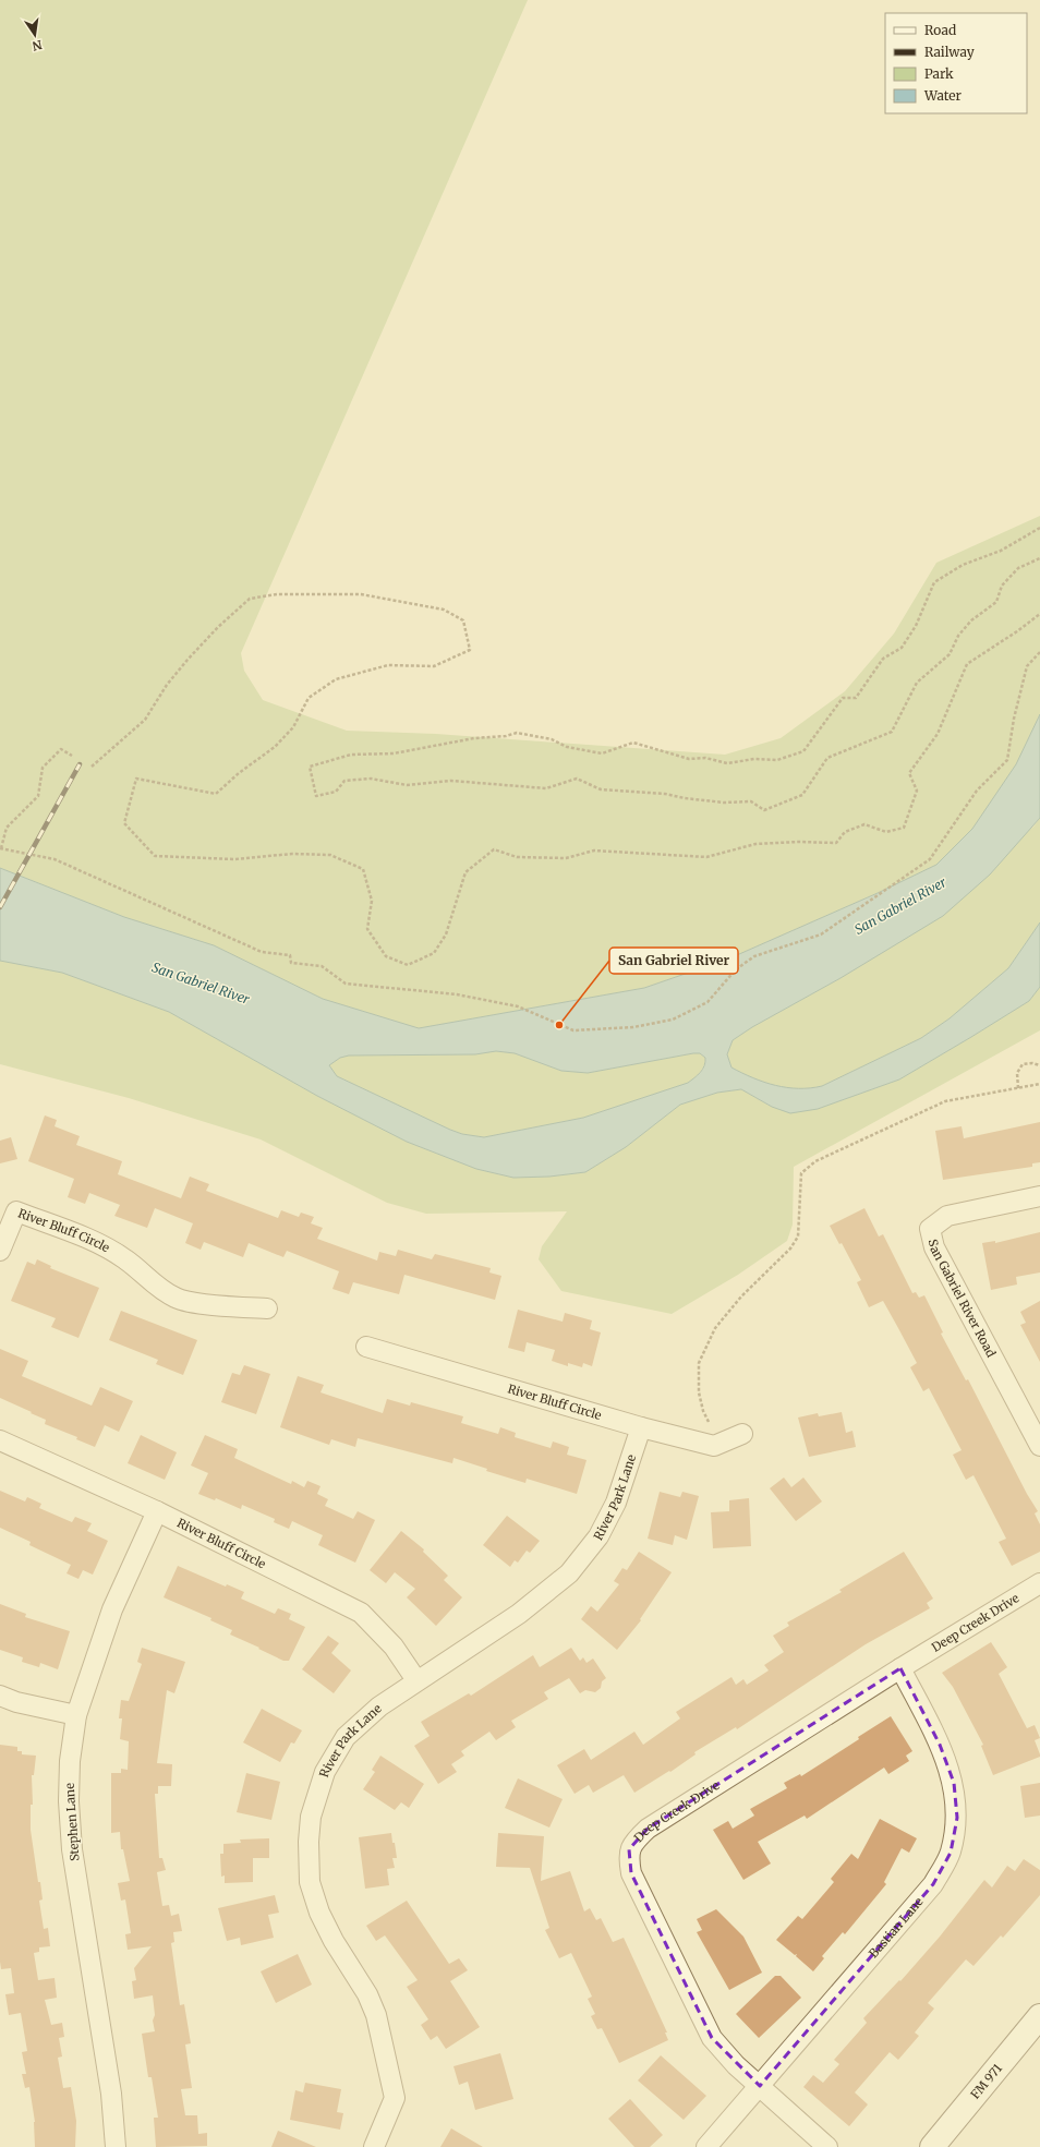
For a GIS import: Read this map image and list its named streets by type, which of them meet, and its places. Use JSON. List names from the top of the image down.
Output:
{
  "streets": {
    "main road": ["FM 971"],
    "street": [
      "River Bluff Circle",
      "San Gabriel River Road",
      "River Park Lane",
      "Deep Creek Drive",
      "Stephen Lane",
      "Bastian Lane"
    ]
  },
  "crossings": [
    ["River Bluff Circle", "River Park Lane"],
    ["River Bluff Circle", "Stephen Lane"],
    ["Deep Creek Drive", "Bastian Lane"]
  ],
  "water": ["San Gabriel River"],
  "places": ["San Gabriel River"],
  "legend": [
    "Road",
    "Railway",
    "Park",
    "Water"
  ],
  "north": "bottom"
}
